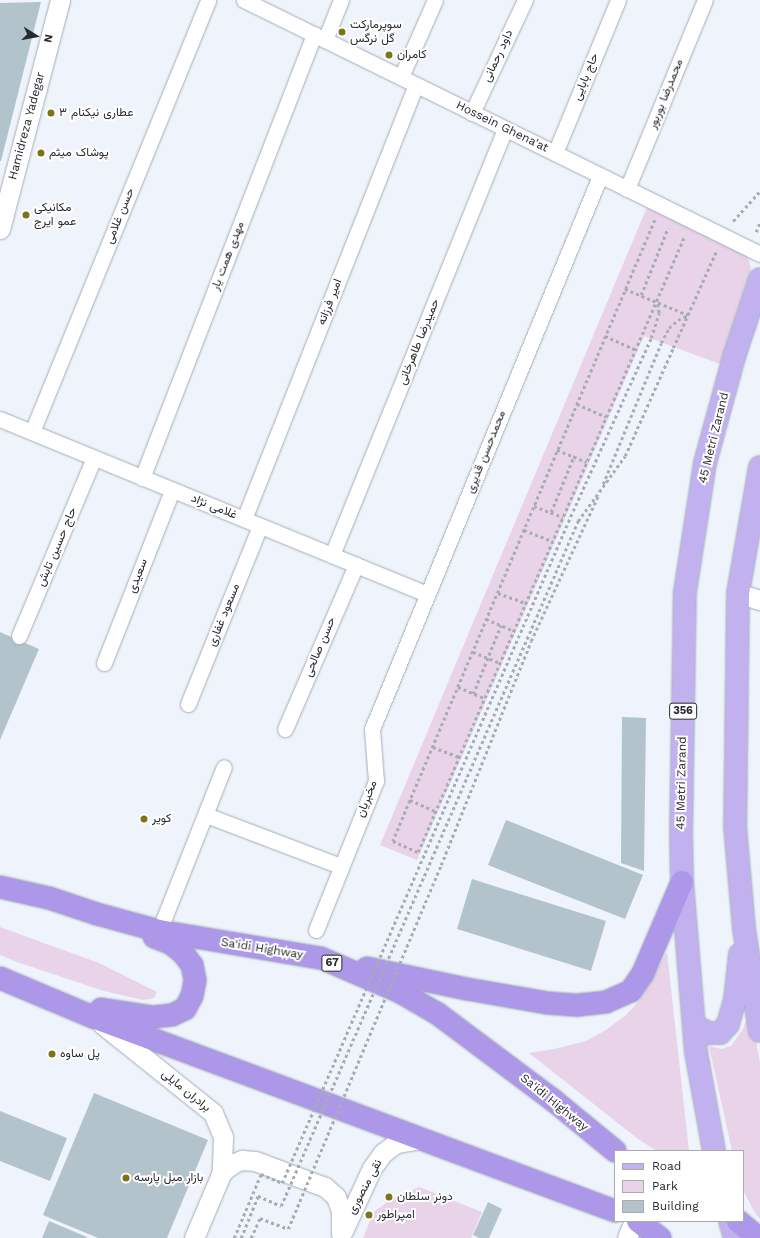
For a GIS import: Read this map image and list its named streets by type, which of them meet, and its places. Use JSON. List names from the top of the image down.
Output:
{
  "streets": {
    "highway": ["Sa'idi Highway", "67"],
    "main road": ["45 Metri Zarand", "356"],
    "street": [
      "داود رحمانی",
      "حاج بابایی",
      "محمدرضا بوربور",
      "Hamidreza Yadegar",
      "Hossein Ghena'at",
      "حسن غلامی",
      "مهدی همت یار",
      "امیر فرزانه",
      "حمیدرضا طاهرخانی",
      "محمدحسن قدیری",
      "غلامی نژاد",
      "حاج حسین تابش",
      "سعيدی",
      "مسعود غفاری",
      "حسن صالحی",
      "مخبریان",
      "برادران مایلی",
      "نقی منصوری"
    ]
  },
  "crossings": [
    ["داود رحمانی", "Hossein Ghena'at"],
    ["حاج بابایی", "Hossein Ghena'at"],
    ["محمدرضا بوربور", "Hossein Ghena'at"],
    ["Hossein Ghena'at", "مهدی همت یار"],
    ["Hossein Ghena'at", "امیر فرزانه"],
    ["Hossein Ghena'at", "حمیدرضا طاهرخانی"],
    ["Hossein Ghena'at", "محمدحسن قدیری"],
    ["حسن غلامی", "غلامی نژاد"],
    ["مهدی همت یار", "غلامی نژاد"],
    ["امیر فرزانه", "غلامی نژاد"],
    ["حمیدرضا طاهرخانی", "غلامی نژاد"],
    ["محمدحسن قدیری", "غلامی نژاد"],
    ["محمدحسن قدیری", "مخبریان"],
    ["غلامی نژاد", "حاج حسین تابش"],
    ["غلامی نژاد", "سعيدی"],
    ["غلامی نژاد", "مسعود غفاری"],
    ["غلامی نژاد", "حسن صالحی"]
  ],
  "places": [
    "سوپرمارکت گل نرگس",
    "کامران",
    "عطاری نیکنام ۳",
    "پوشاک میثم",
    "مکانیکی عمو ایرج",
    "کویر",
    "پل ساوه",
    "بازار مبل پارسه",
    "دونر سلطان",
    "امپراطور"
  ],
  "legend": ["Road", "Park", "Building"],
  "north": "right"
}
